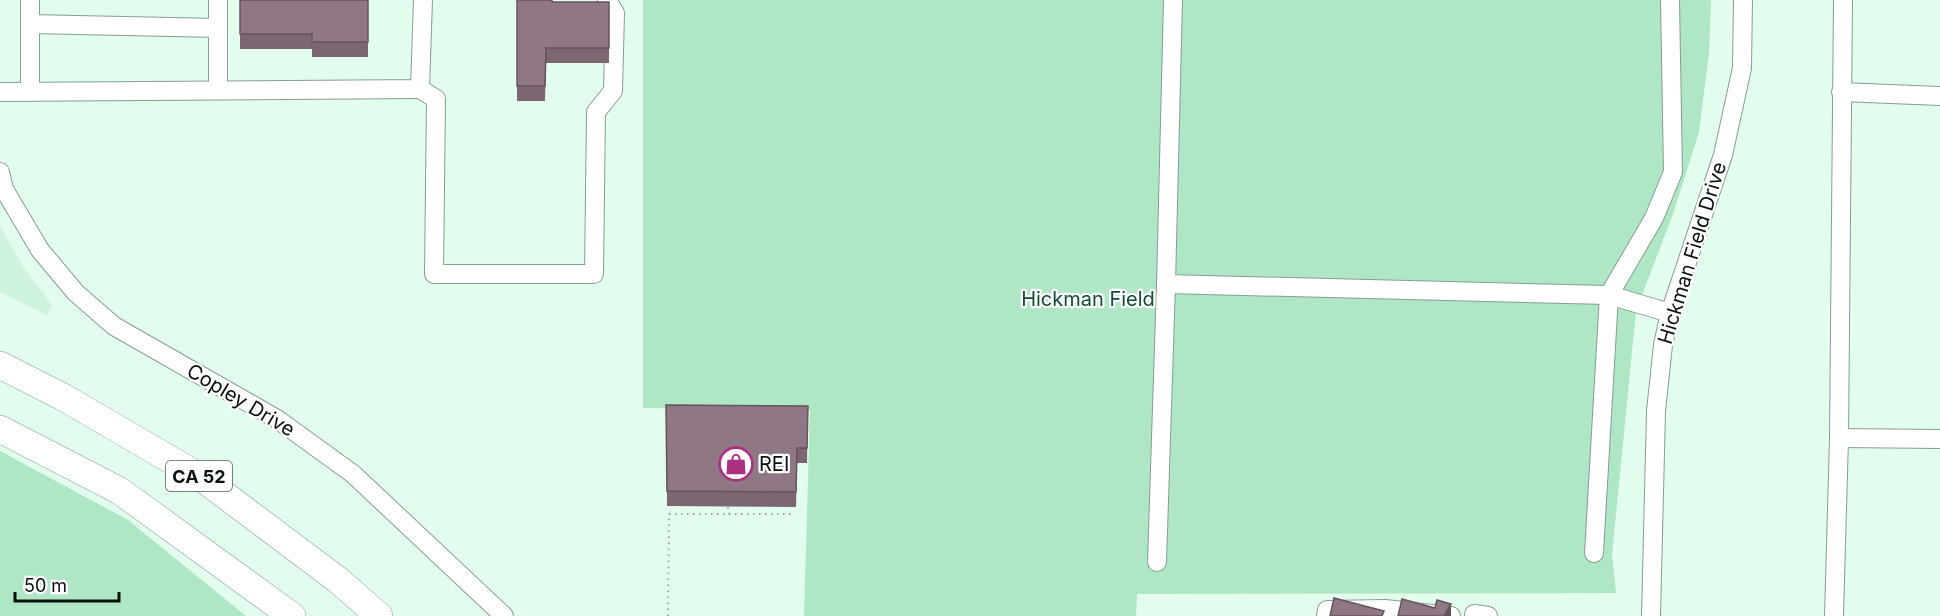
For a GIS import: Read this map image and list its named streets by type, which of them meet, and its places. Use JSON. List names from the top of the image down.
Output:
{
  "streets": {
    "highway": ["CA 52"],
    "street": ["Hickman Field Drive", "Copley Drive"]
  },
  "parks": ["Hickman Field"],
  "places": {
    "shop": ["REI"]
  },
  "scale_bar": "50 m"
}
